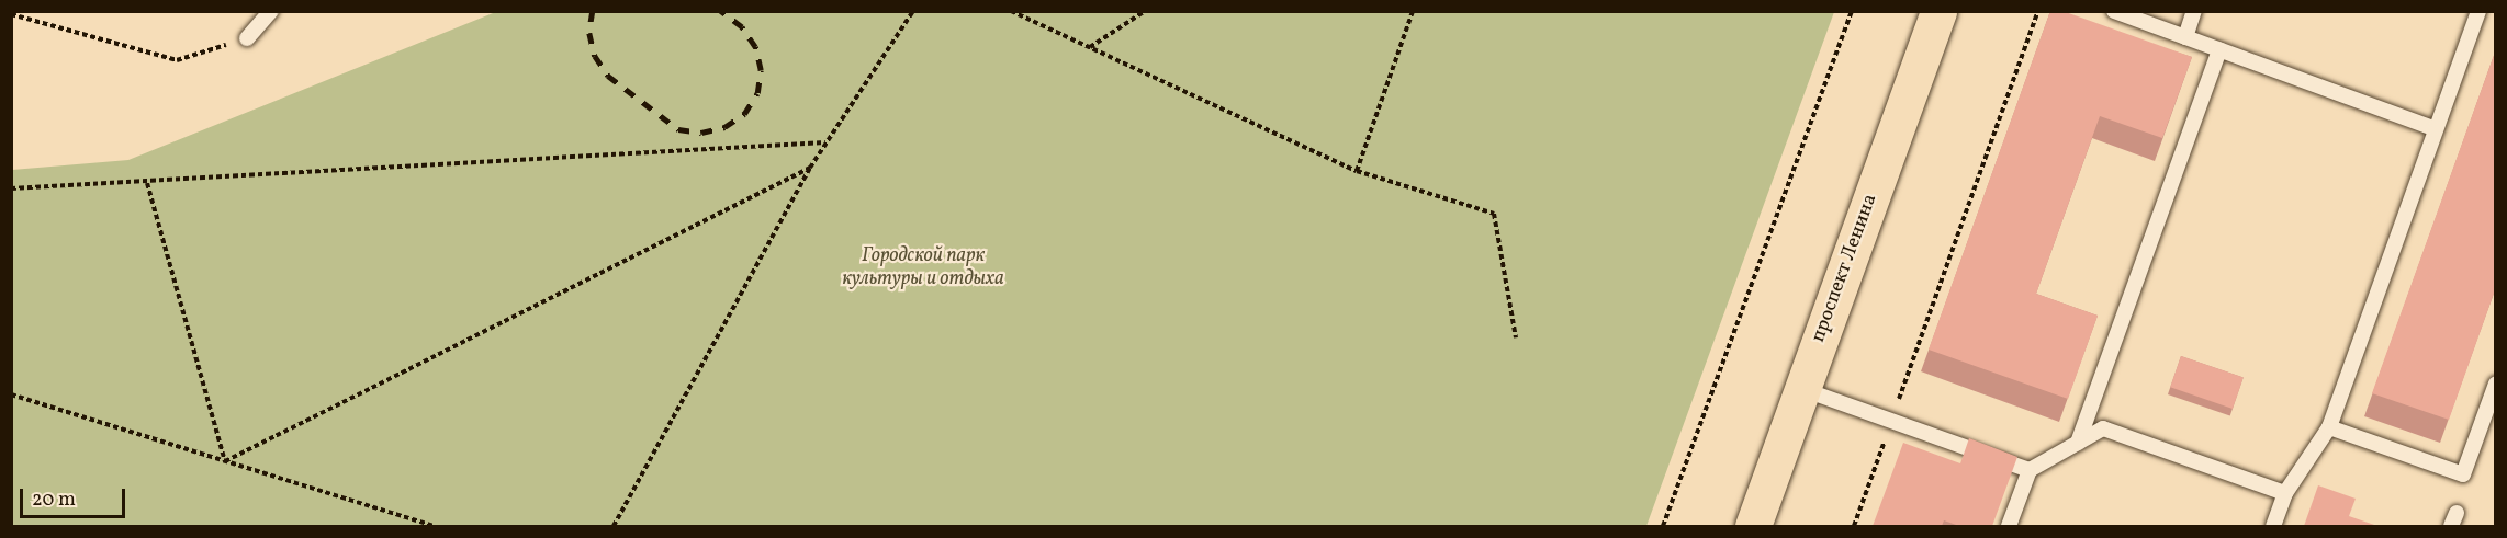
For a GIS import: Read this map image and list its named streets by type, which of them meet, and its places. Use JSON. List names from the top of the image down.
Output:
{
  "streets": {
    "main road": ["проспект Ленина"]
  },
  "parks": ["Городской парк культуры и отдыха"],
  "scale_bar": "20 m"
}
